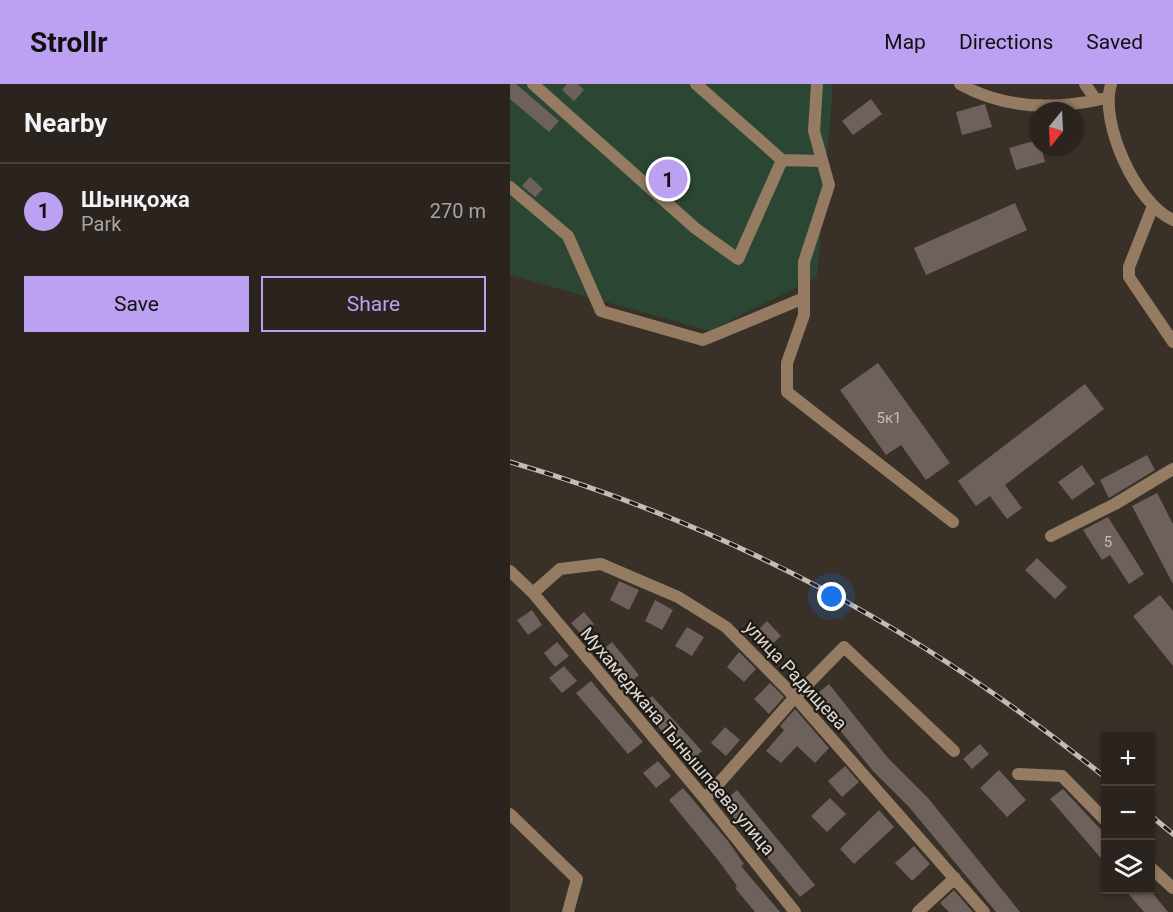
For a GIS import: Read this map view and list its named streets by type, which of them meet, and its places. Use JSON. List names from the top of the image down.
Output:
{
  "streets": {
    "street": ["улица Радищева", "Мухамеджана Тынышпаева улица"]
  },
  "crossings": [
    ["улица Радищева", "Мухамеджана Тынышпаева улица"]
  ],
  "house_numbers": ["5к1", "5"],
  "north": "bottom",
  "page": {
    "header": "Strollr",
    "nav": ["Map", "Directions", "Saved"],
    "heading": "Nearby",
    "pins": "1",
    "list": [
      {
        "mark": "1",
        "name": "Шынқожа",
        "note": "Park",
        "value": "270 m"
      }
    ],
    "buttons": ["Save", "Share"],
    "map_buttons": ["+", "−"]
  }
}
